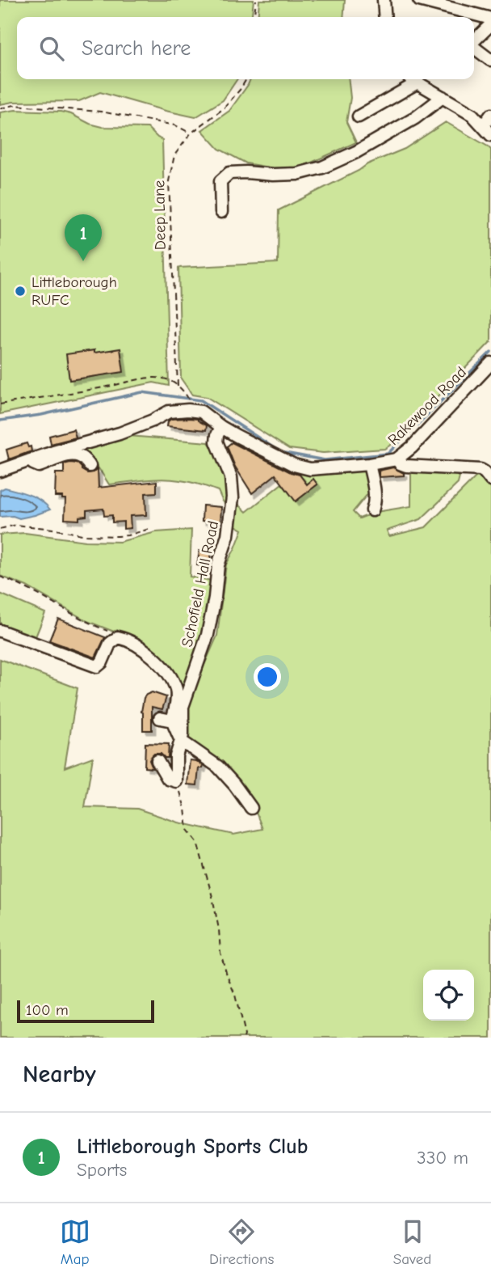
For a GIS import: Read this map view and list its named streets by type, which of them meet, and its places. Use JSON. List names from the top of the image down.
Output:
{
  "streets": {
    "street": ["Rakewood Road", "Schofield Hall Road"],
    "path": ["Deep Lane"]
  },
  "crossings": [
    ["Rakewood Road", "Schofield Hall Road"]
  ],
  "places": ["Littleborough RUFC"],
  "scale_bar": "100 m",
  "page": {
    "search": "Search here",
    "pins": "1",
    "scale": "100 m",
    "heading": "Nearby",
    "list": [
      {
        "mark": "1",
        "name": "Littleborough Sports Club",
        "note": "Sports",
        "value": "330 m"
      }
    ],
    "nav": ["Map", "Directions", "Saved"]
  }
}
